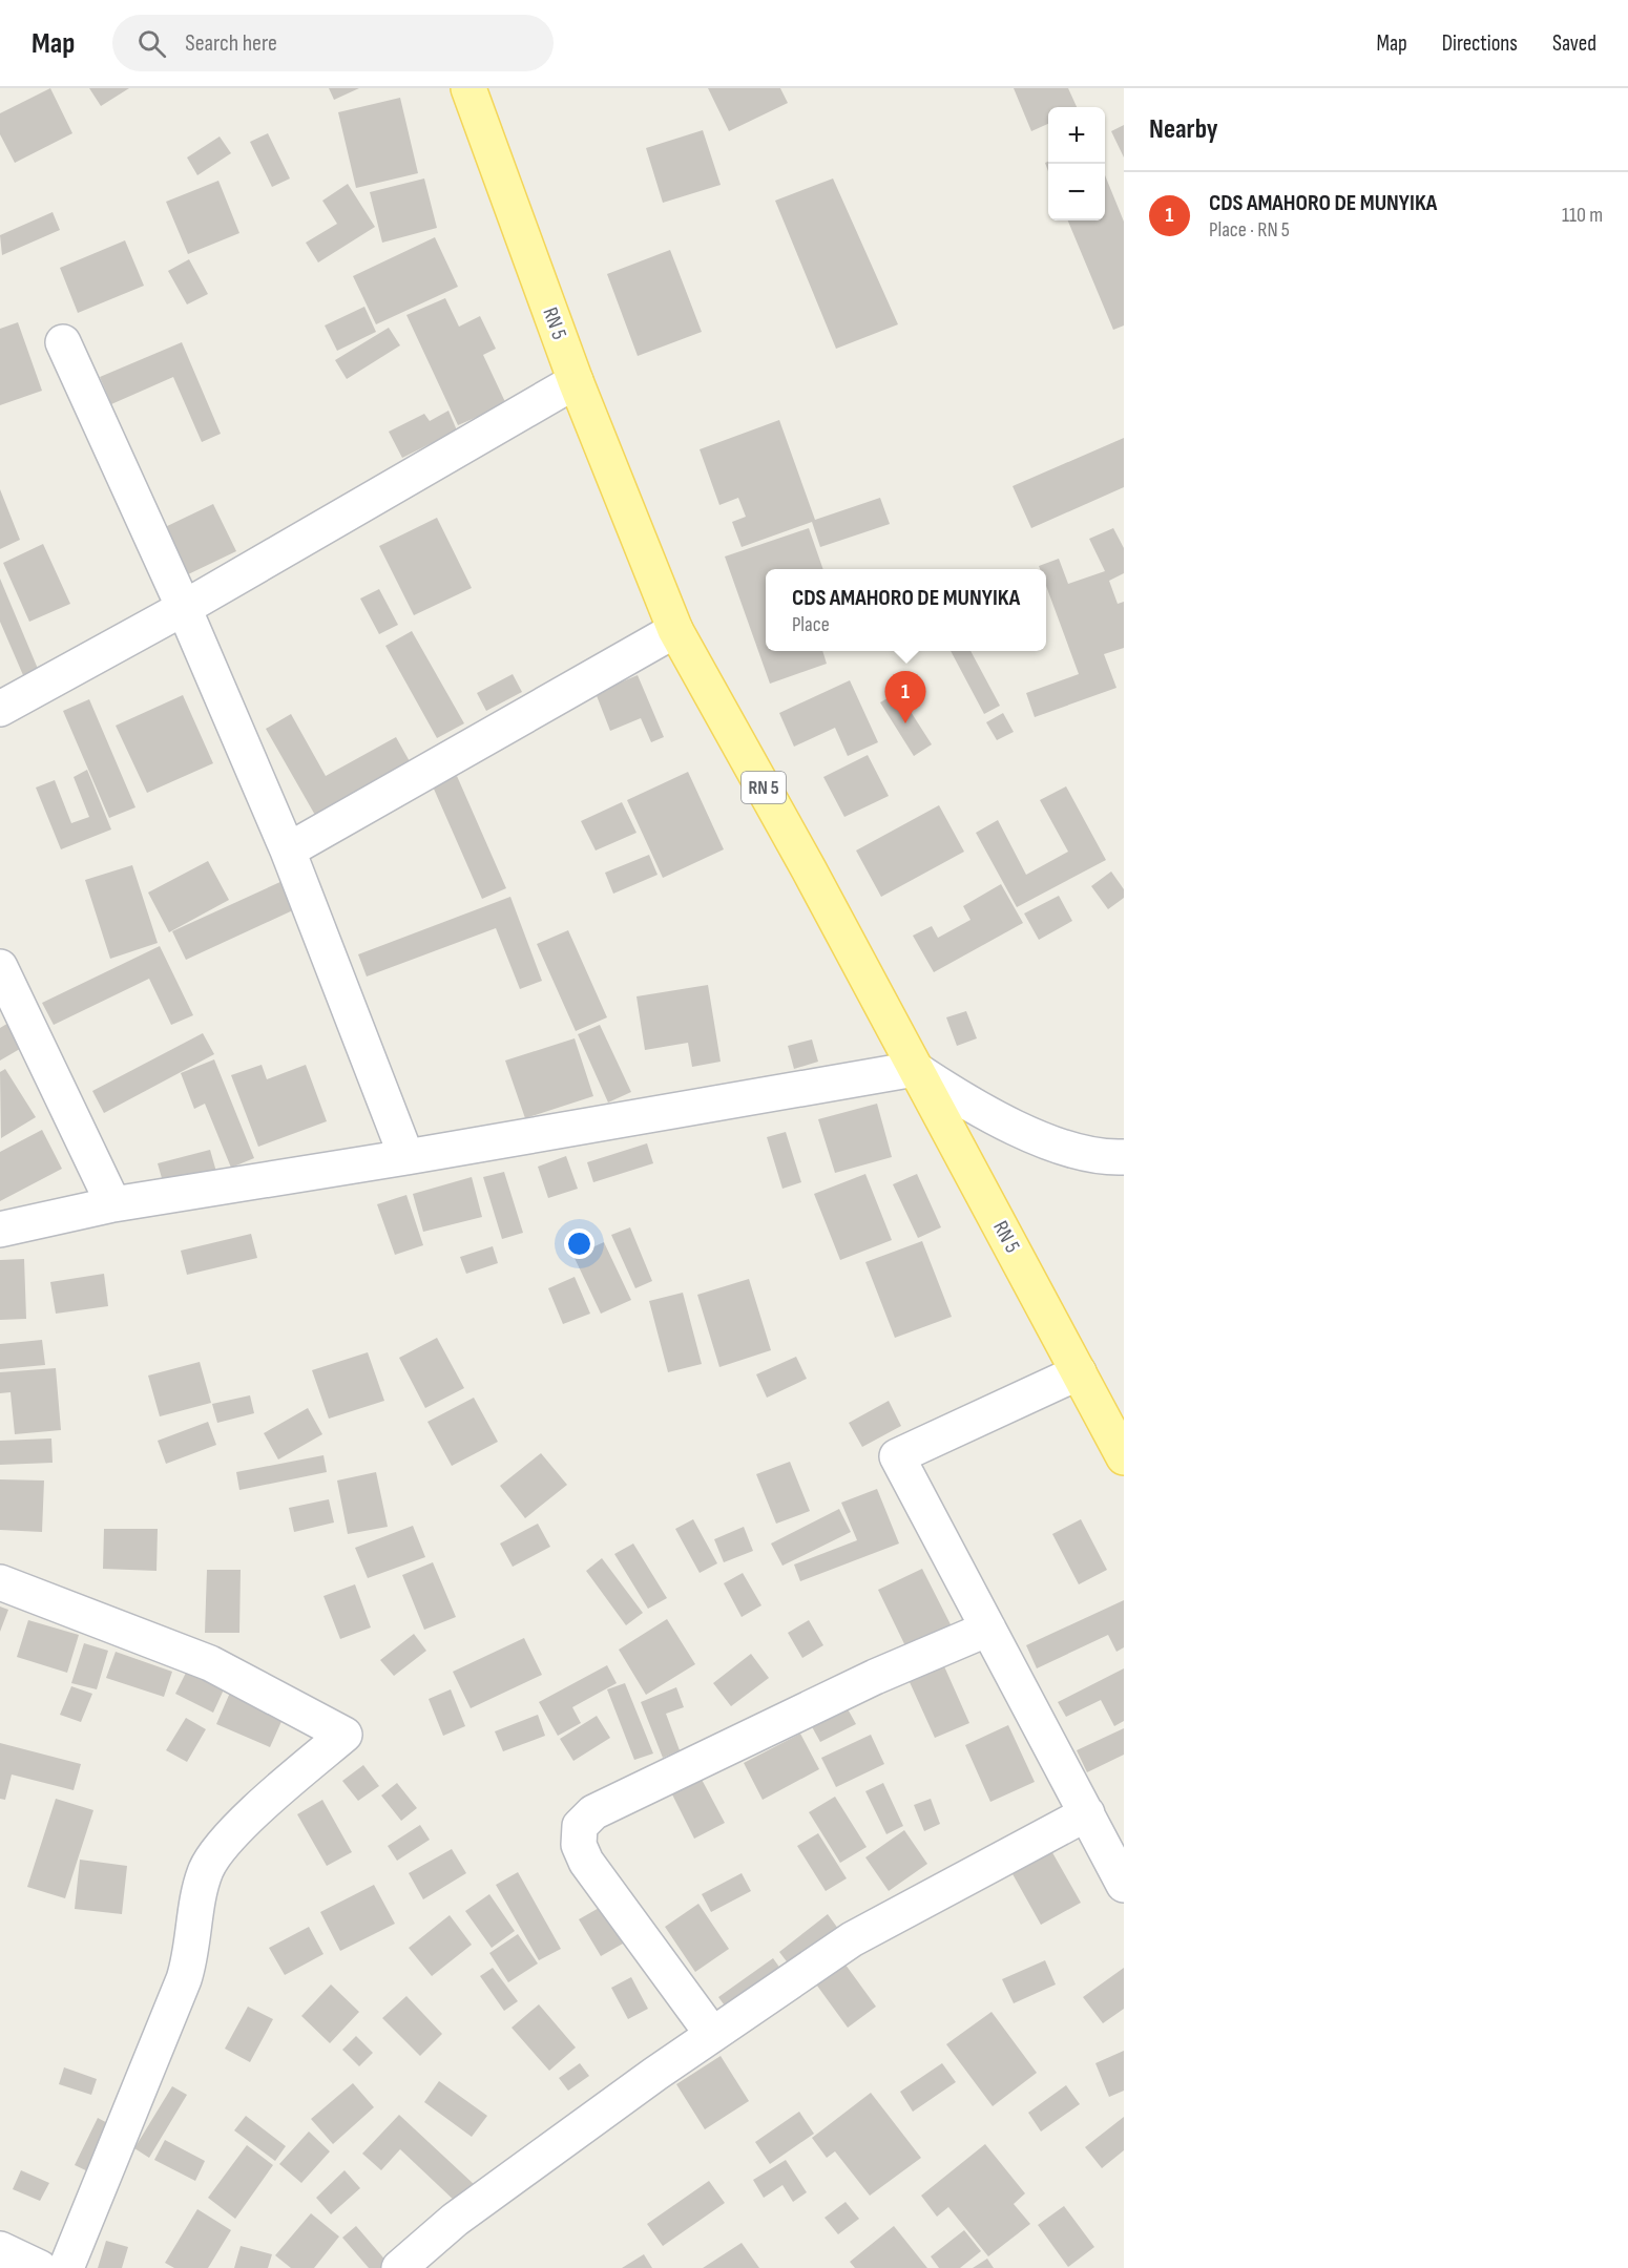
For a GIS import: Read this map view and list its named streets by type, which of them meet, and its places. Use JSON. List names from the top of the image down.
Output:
{
  "streets": {
    "main road": ["RN 5"]
  },
  "page": {
    "header": "Map",
    "search": "Search here",
    "nav": ["Map", "Directions", "Saved"],
    "heading": "Nearby",
    "map_buttons": ["+", "−"],
    "list": [
      {
        "mark": "1",
        "name": "CDS AMAHORO DE MUNYIKA",
        "note": "Place · RN 5",
        "value": "110 m"
      }
    ],
    "popup": ["CDS AMAHORO DE MUNYIKA", "Place"],
    "pins": "1"
  }
}
